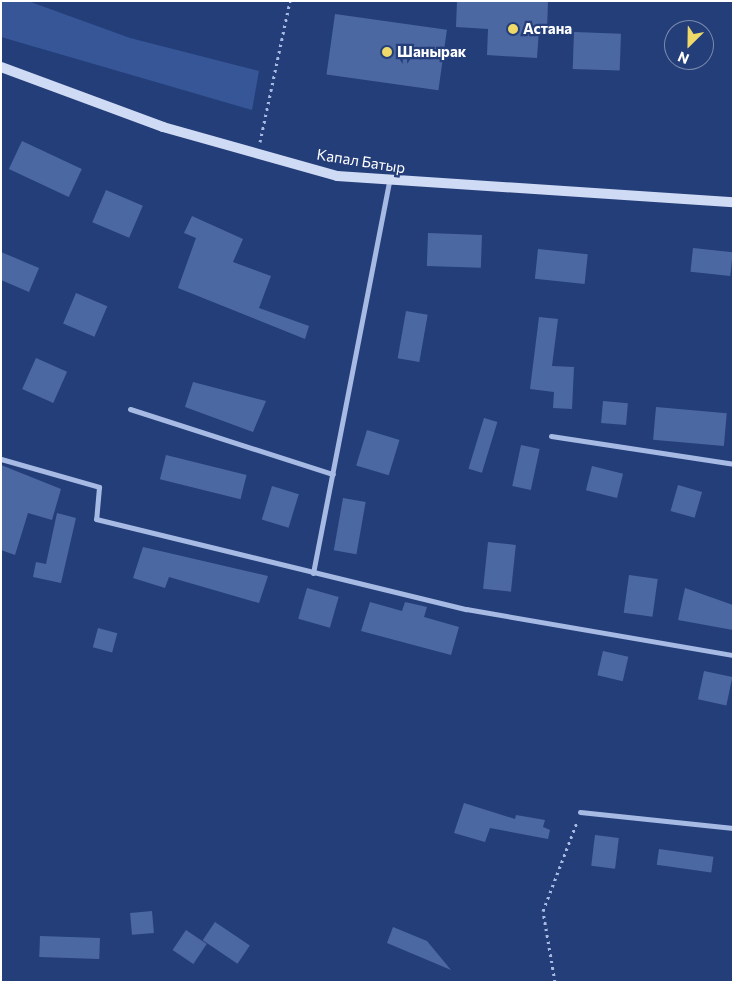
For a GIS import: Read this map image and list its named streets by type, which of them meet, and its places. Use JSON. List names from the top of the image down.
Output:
{
  "streets": {
    "main road": ["Капал Батыр"]
  },
  "places": ["Астана", "Шанырак"],
  "north": "bottom left"
}
